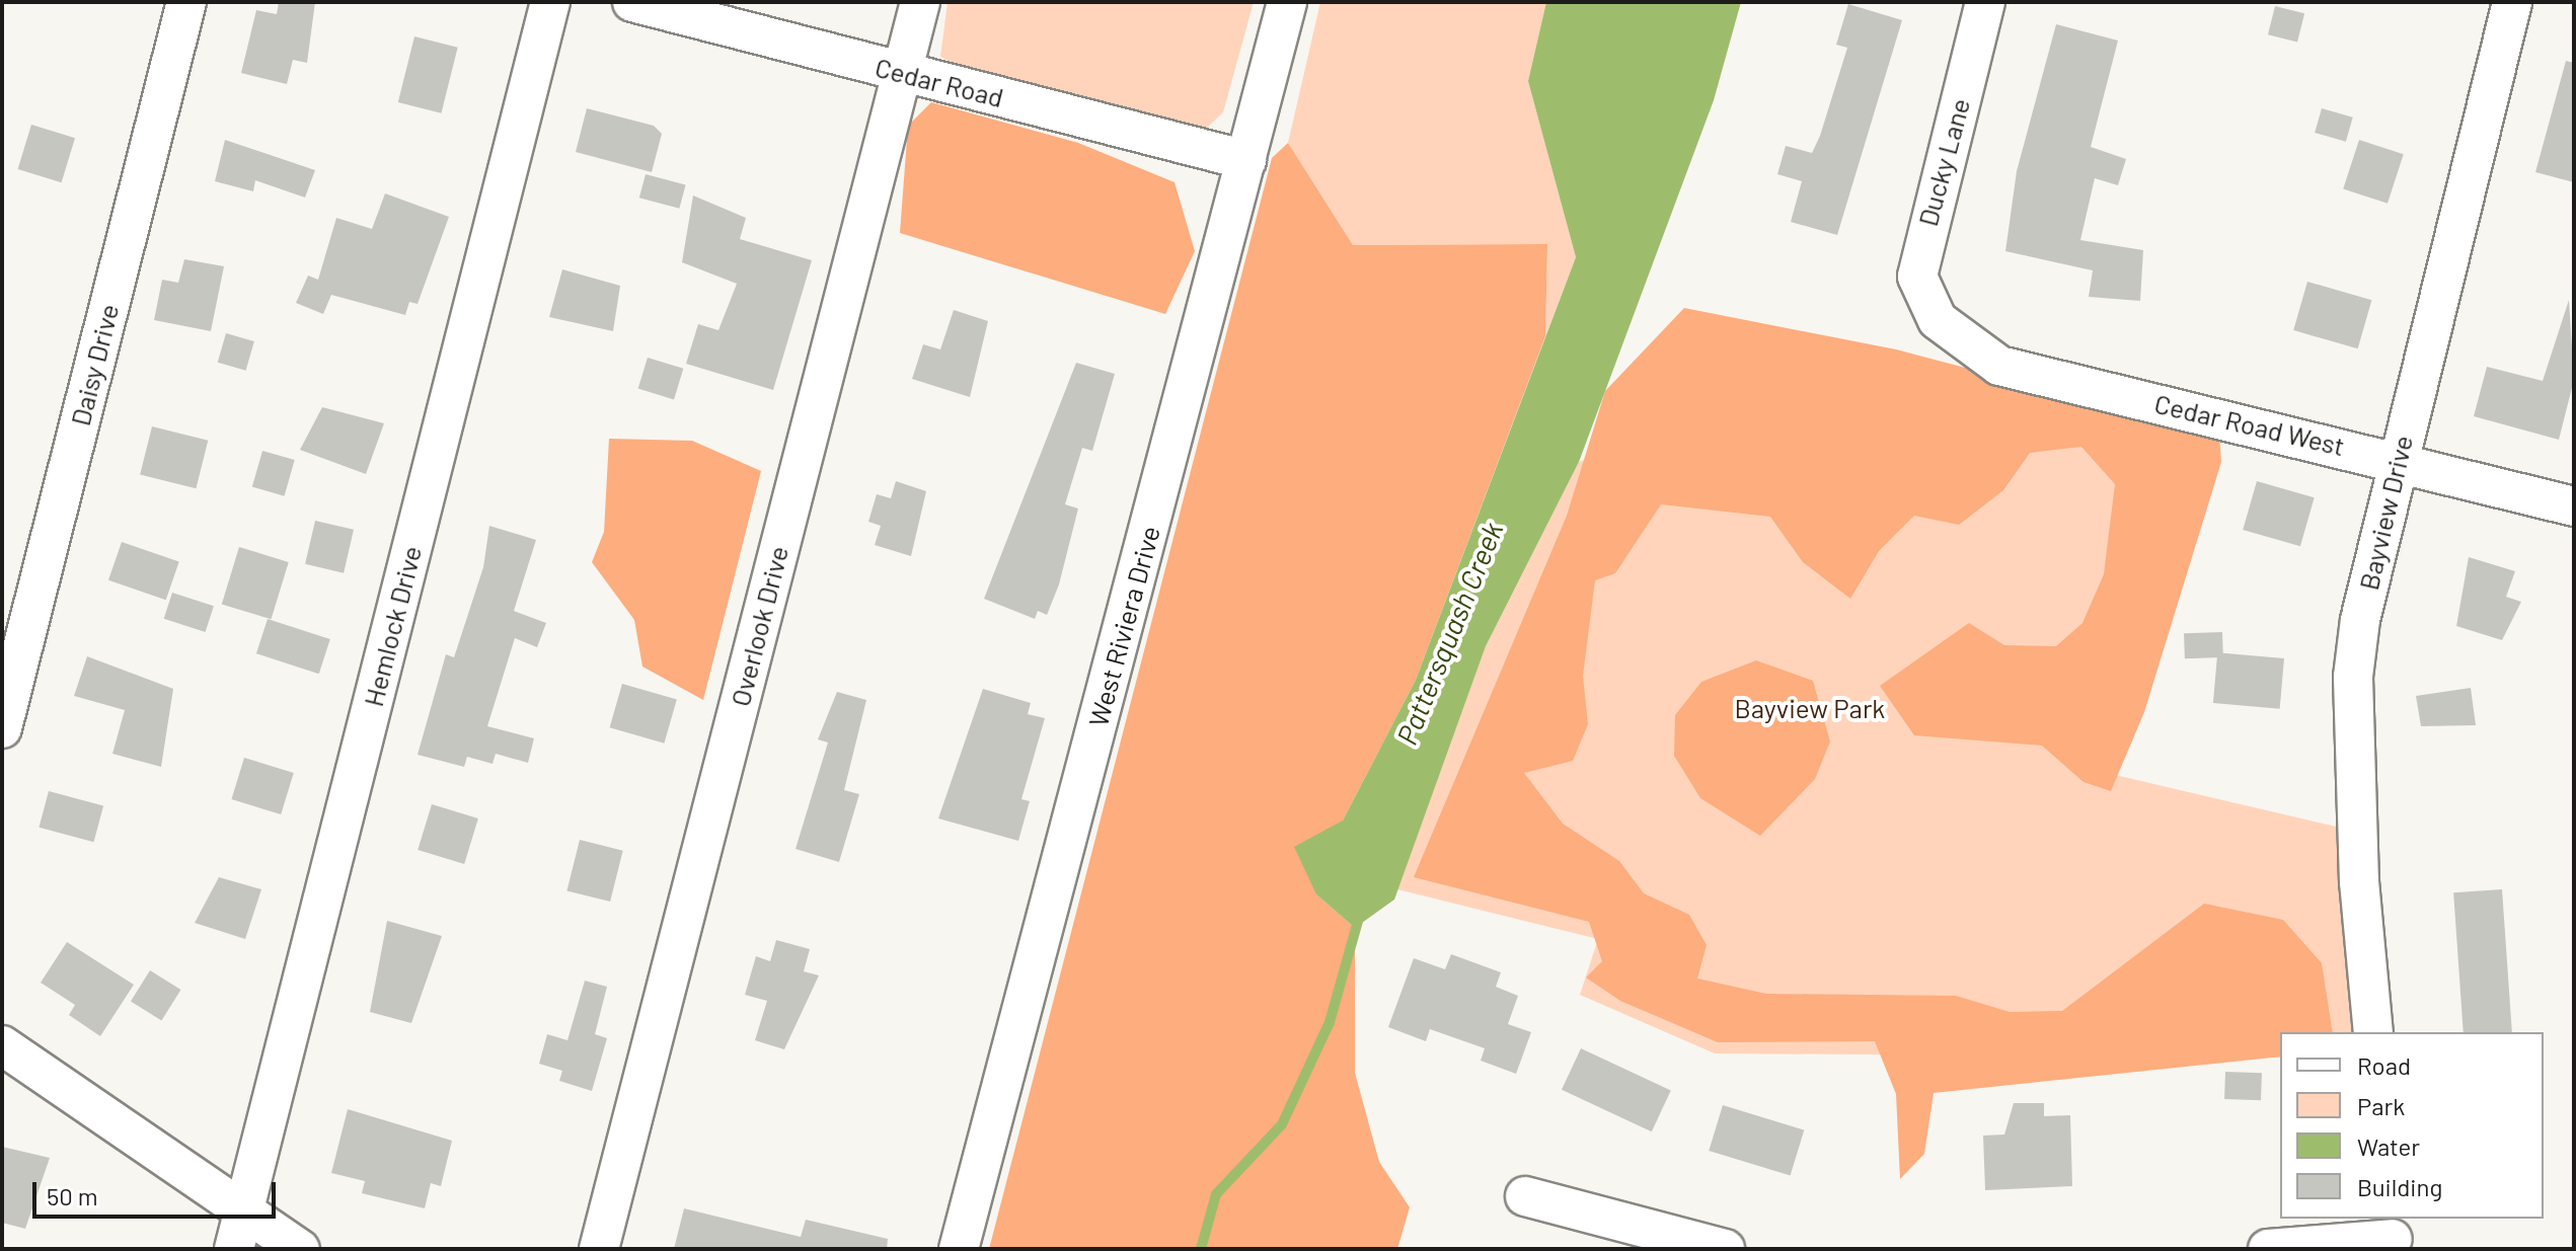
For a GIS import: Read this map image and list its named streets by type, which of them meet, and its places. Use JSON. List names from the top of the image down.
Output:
{
  "streets": {
    "street": [
      "Cedar Road",
      "Ducky Lane",
      "Daisy Drive",
      "Cedar Road West",
      "Bayview Drive",
      "Hemlock Drive",
      "Overlook Drive",
      "West Riviera Drive"
    ]
  },
  "crossings": [
    ["Cedar Road", "Overlook Drive"],
    ["Cedar Road", "West Riviera Drive"],
    ["Ducky Lane", "Cedar Road West"],
    ["Cedar Road West", "Bayview Drive"]
  ],
  "water": ["Pattersquash Creek"],
  "parks": ["Bayview Park"],
  "legend": [
    "Road",
    "Park",
    "Water",
    "Building"
  ],
  "scale_bar": "50 m"
}
